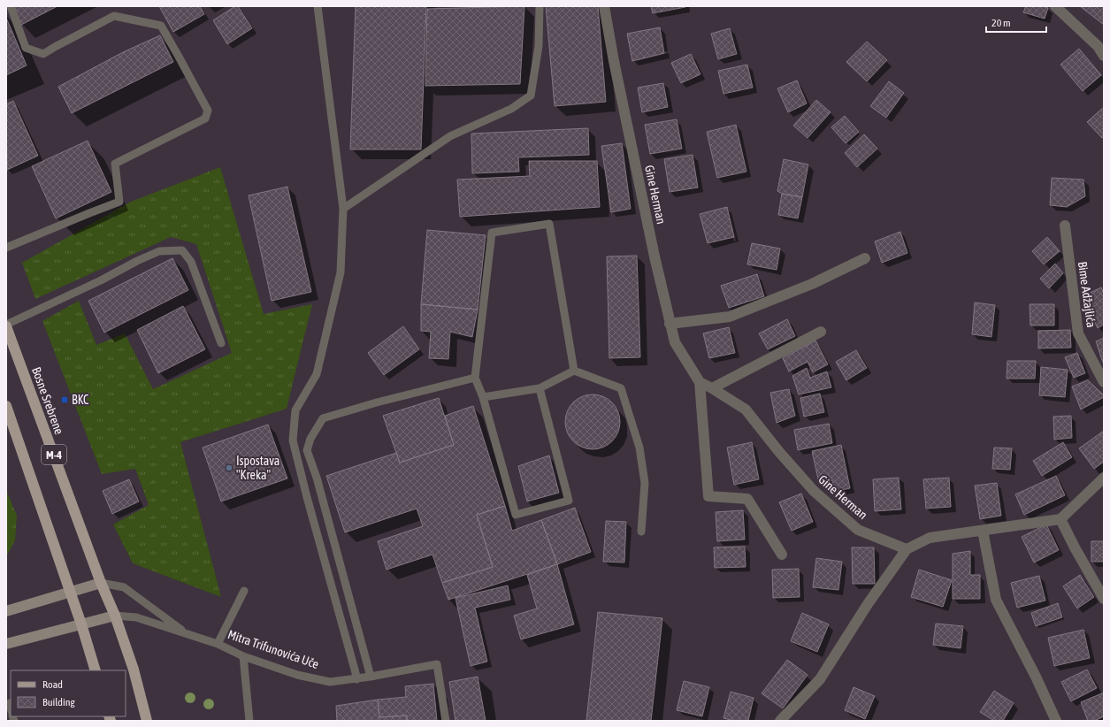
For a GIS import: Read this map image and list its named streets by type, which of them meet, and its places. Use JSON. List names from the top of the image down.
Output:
{
  "streets": {
    "main road": ["Bosne Srebrene", "M-4"],
    "street": ["Gine Herman", "Bime Adžajlića"],
    "lane": ["Mitra Trifunovića Uče"]
  },
  "crossings": [
    ["Bosne Srebrene", "M-4"],
    ["M-4", "Mitra Trifunovića Uče"]
  ],
  "places": {
    "transit": ["BKC"],
    "other": ["Ispostava \"Kreka\""]
  },
  "legend": ["Road", "Building"],
  "scale_bar": "20 m"
}
